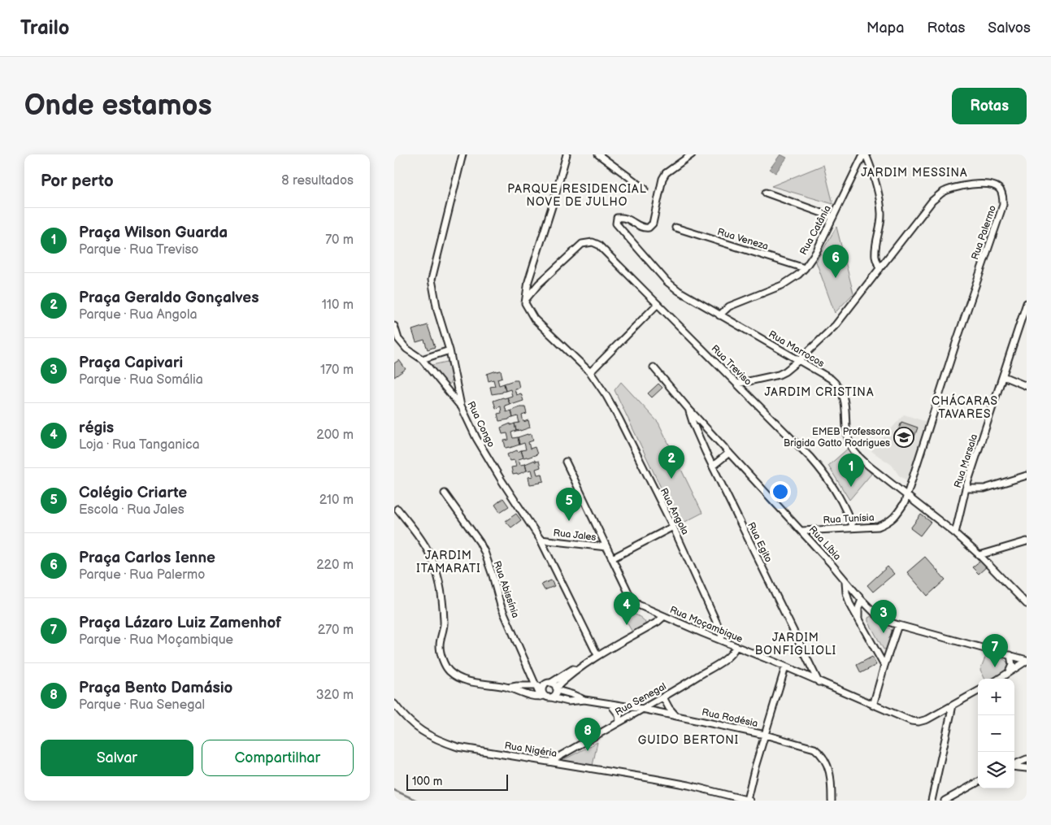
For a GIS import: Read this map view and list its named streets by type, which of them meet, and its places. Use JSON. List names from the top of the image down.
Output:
{
  "streets": {
    "street": [
      "Rua Catânia",
      "Rua Palermo",
      "Rua Veneza",
      "Rua Marrocos",
      "Rua Treviso",
      "Rua Congo",
      "Rua Marsala",
      "Rua Angola",
      "Rua Tunísia",
      "Rua Jales",
      "Rua Egito",
      "Rua Líbia",
      "Rua Abissínia",
      "Rua Moçambique",
      "Rua Senegal",
      "Rua Rodésia",
      "Rua Nigéria"
    ]
  },
  "crossings": [
    ["Rua Catânia", "Rua Veneza"],
    ["Rua Catânia", "Rua Marrocos"],
    ["Rua Palermo", "Rua Marrocos"],
    ["Rua Palermo", "Rua Treviso"],
    ["Rua Palermo", "Rua Tunísia"],
    ["Rua Marrocos", "Rua Marsala"],
    ["Rua Marrocos", "Rua Tunísia"],
    ["Rua Treviso", "Rua Angola"],
    ["Rua Treviso", "Rua Tunísia"],
    ["Rua Congo", "Rua Jales"],
    ["Rua Angola", "Rua Moçambique"],
    ["Rua Tunísia", "Rua Líbia"],
    ["Rua Jales", "Rua Moçambique"],
    ["Rua Egito", "Rua Líbia"],
    ["Rua Egito", "Rua Moçambique"],
    ["Rua Abissínia", "Rua Rodésia"],
    ["Rua Moçambique", "Rua Senegal"],
    ["Rua Senegal", "Rua Rodésia"],
    ["Rua Senegal", "Rua Nigéria"]
  ],
  "districts": [
    "JARDIM MESSINA",
    "PARQUE RESIDENCIAL NOVE DE JULHO",
    "JARDIM CRISTINA",
    "CHÁCARAS TAVARES",
    "JARDIM ITAMARATI",
    "JARDIM BONFIGLIOLI",
    "GUIDO BERTONI"
  ],
  "places": {
    "school or university": ["EMEB Professora Brigida Gatto Rodrigues"]
  },
  "scale_bar": "100 m",
  "page": {
    "header": "Trailo",
    "nav": ["Mapa", "Rotas", "Salvos"],
    "buttons": [
      "Rotas",
      ["Salvar", "Compartilhar"]
    ],
    "title": "Onde estamos",
    "heading": ["Por perto", "8 resultados"],
    "list": [
      {
        "mark": "1",
        "name": "Praça Wilson Guarda",
        "note": "Parque · Rua Treviso",
        "value": "70 m"
      },
      {
        "mark": "2",
        "name": "Praça Geraldo Gonçalves",
        "note": "Parque · Rua Angola",
        "value": "110 m"
      },
      {
        "mark": "3",
        "name": "Praça Capivari",
        "note": "Parque · Rua Somália",
        "value": "170 m"
      },
      {
        "mark": "4",
        "name": "régis",
        "note": "Loja · Rua Tanganica",
        "value": "200 m"
      },
      {
        "mark": "5",
        "name": "Colégio Criarte",
        "note": "Escola · Rua Jales",
        "value": "210 m"
      },
      {
        "mark": "6",
        "name": "Praça Carlos Ienne",
        "note": "Parque · Rua Palermo",
        "value": "220 m"
      },
      {
        "mark": "7",
        "name": "Praça Lázaro Luiz Zamenhof",
        "note": "Parque · Rua Moçambique",
        "value": "270 m"
      },
      {
        "mark": "8",
        "name": "Praça Bento Damásio",
        "note": "Parque · Rua Senegal",
        "value": "320 m"
      }
    ],
    "pins": [
      "6",
      "2",
      "1",
      "5",
      "4",
      "3",
      "7",
      "8"
    ],
    "map_buttons": ["+", "−"],
    "scale": "100 m"
  }
}
